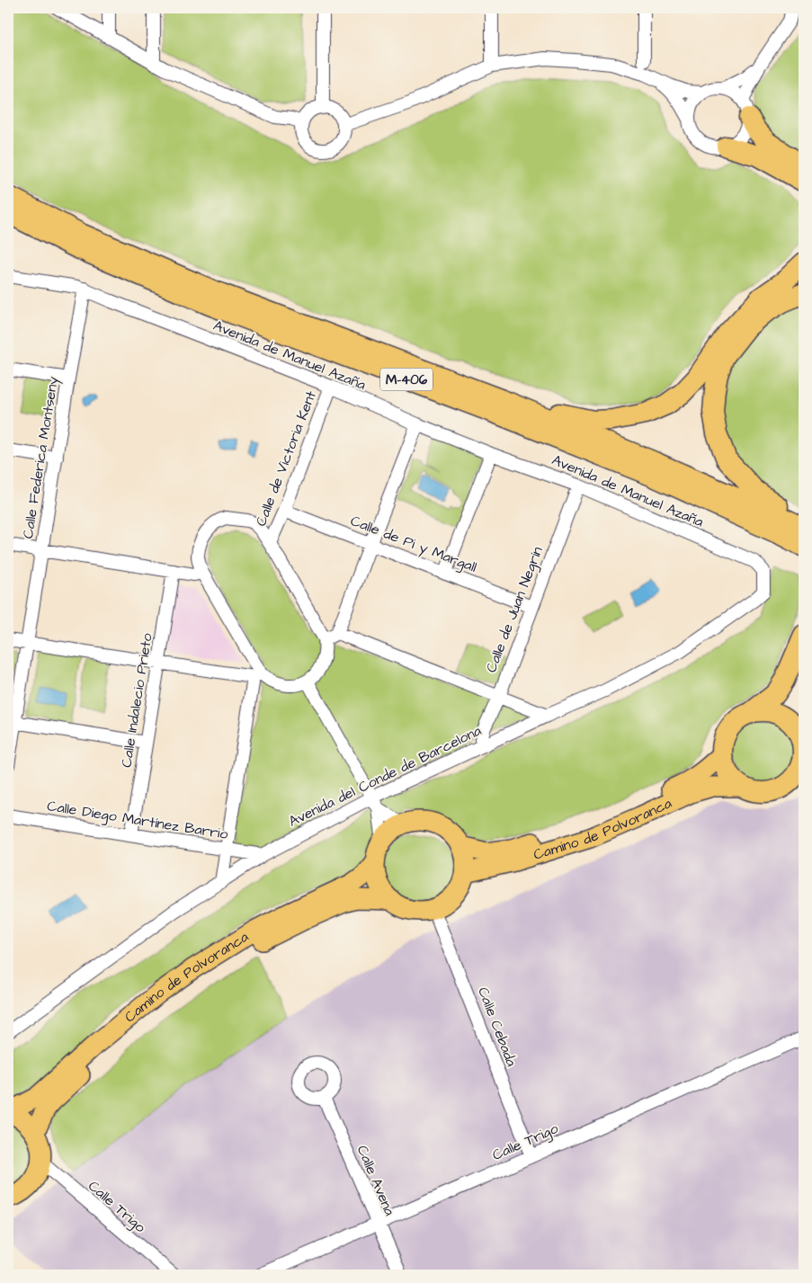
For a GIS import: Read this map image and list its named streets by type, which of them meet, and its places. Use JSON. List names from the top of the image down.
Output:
{
  "streets": {
    "highway": ["M-406"],
    "main road": ["Camino de Polvoranca"],
    "street": [
      "Avenida de Manuel Azaña",
      "Calle Federica Montseny",
      "Calle de Victoria Kent",
      "Calle de Pi y Margall",
      "Calle de Juan Negrín",
      "Calle Indalecio Prieto",
      "Avenida del Conde de Barcelona",
      "Calle Diego Martínez Barrio",
      "Calle Cebada",
      "Calle Trigo",
      "Calle Avena"
    ]
  },
  "crossings": [
    ["Avenida de Manuel Azaña", "Calle Federica Montseny"],
    ["Avenida de Manuel Azaña", "Calle de Victoria Kent"],
    ["Avenida de Manuel Azaña", "Calle de Juan Negrín"],
    ["Avenida de Manuel Azaña", "Avenida del Conde de Barcelona"],
    ["Calle de Victoria Kent", "Calle de Pi y Margall"],
    ["Calle de Pi y Margall", "Calle de Juan Negrín"],
    ["Calle de Juan Negrín", "Avenida del Conde de Barcelona"],
    ["Calle Indalecio Prieto", "Calle Diego Martínez Barrio"],
    ["Avenida del Conde de Barcelona", "Calle Diego Martínez Barrio"],
    ["Camino de Polvoranca", "Calle Cebada"],
    ["Calle Cebada", "Calle Trigo"],
    ["Calle Trigo", "Calle Avena"]
  ]
}
